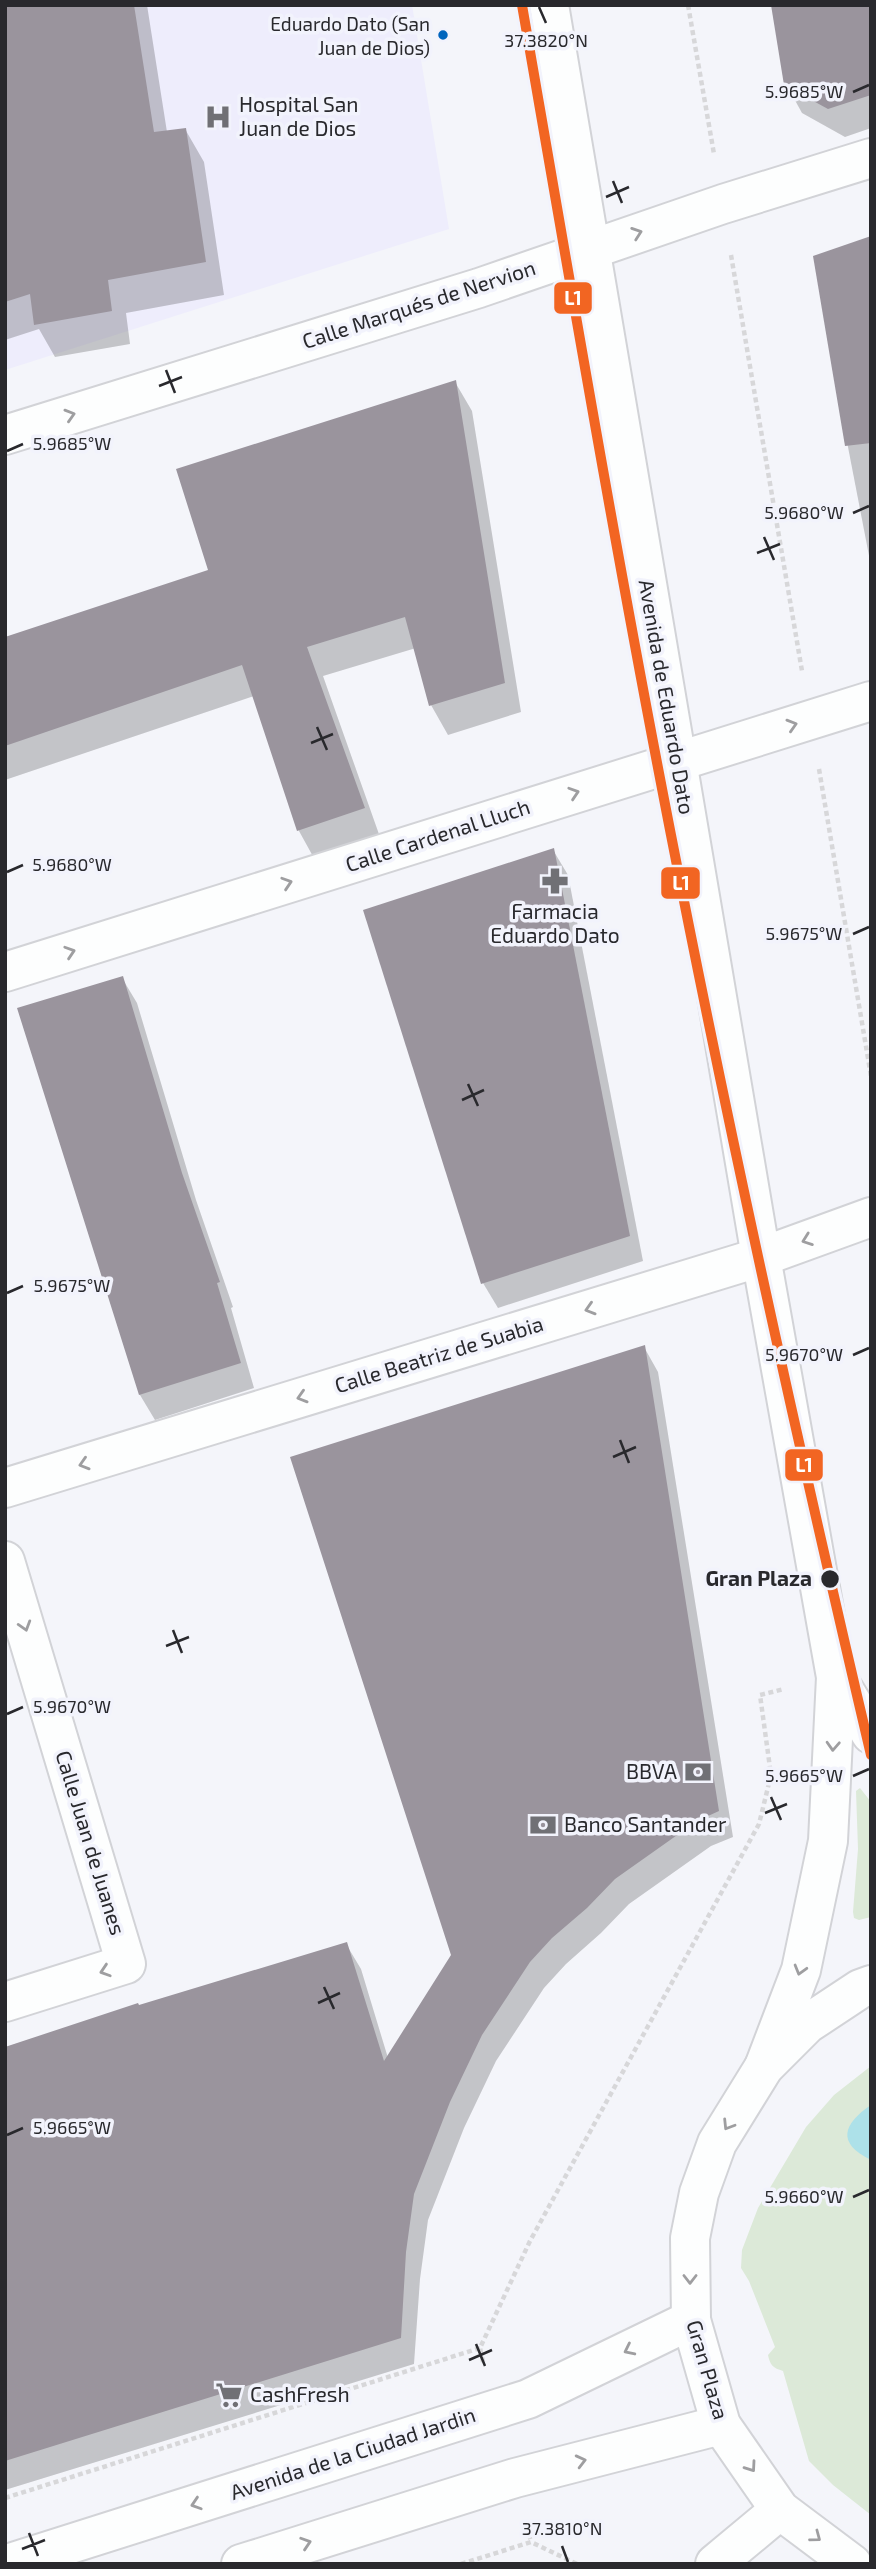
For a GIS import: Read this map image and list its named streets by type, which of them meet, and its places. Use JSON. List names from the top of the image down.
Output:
{
  "streets": {
    "main road": [
      "Calle Marqués de Nervion",
      "Avenida de Eduardo Dato",
      "Calle Cardenal Lluch",
      "Calle Beatriz de Suabia",
      "Calle Juan de Juanes",
      "Gran Plaza",
      "Avenida de la Ciudad Jardin"
    ]
  },
  "crossings": [
    ["Calle Marqués de Nervion", "Avenida de Eduardo Dato"],
    ["Avenida de Eduardo Dato", "Calle Cardenal Lluch"],
    ["Avenida de Eduardo Dato", "Calle Beatriz de Suabia"],
    ["Gran Plaza", "Avenida de la Ciudad Jardin"]
  ],
  "one_way": [
    "Calle Marqués de Nervion",
    "Calle Cardenal Lluch",
    "Calle Beatriz de Suabia",
    "Calle Juan de Juanes",
    "Gran Plaza"
  ],
  "places": {
    "other": ["Eduardo Dato (San Juan de Dios)", "Gran Plaza"],
    "hospital": ["Hospital San Juan de Dios"],
    "pharmacy": ["Farmacia Eduardo Dato"],
    "bank": ["BBVA", "Banco Santander"],
    "supermarket": ["CashFresh"]
  },
  "lines": ["transit line L1"],
  "coordinates": [
    "37.3820°N",
    "5.9685°W",
    "5.9680°W",
    "5.9675°W",
    "5.9670°W",
    "5.9665°W",
    "5.9660°W",
    "37.3810°N"
  ]
}
